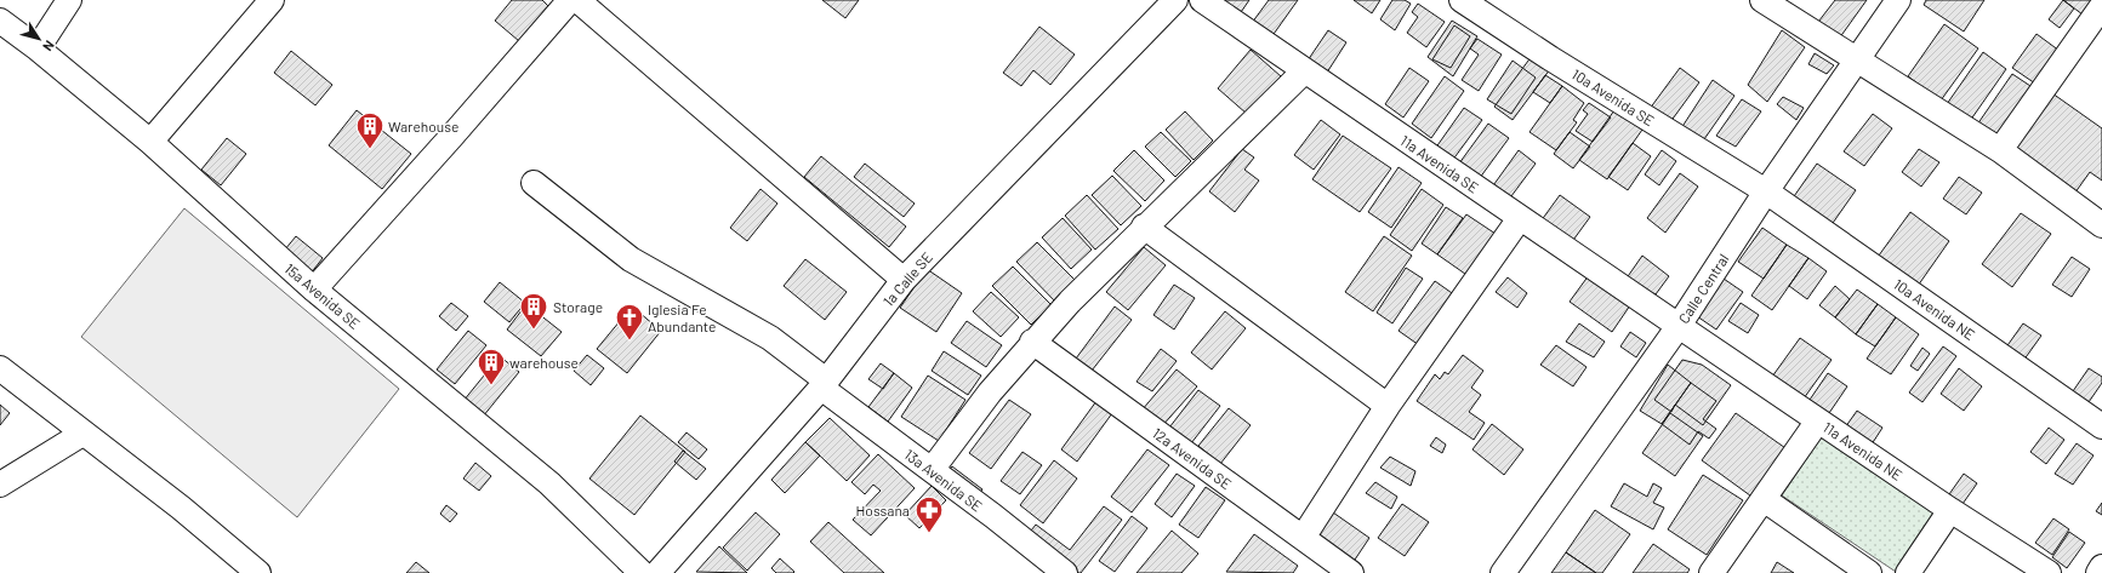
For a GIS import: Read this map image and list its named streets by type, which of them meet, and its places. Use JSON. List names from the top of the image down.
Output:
{
  "streets": {
    "street": [
      "10a Avenida SE",
      "11a Avenida SE",
      "1a Calle SE",
      "Calle Central",
      "15a Avenida SE",
      "10a Avenida NE",
      "11a Avenida NE",
      "12a Avenida SE",
      "13a Avenida SE"
    ]
  },
  "crossings": [
    ["10a Avenida SE", "Calle Central"],
    ["10a Avenida SE", "10a Avenida NE"],
    ["11a Avenida SE", "Calle Central"],
    ["11a Avenida SE", "11a Avenida NE"],
    ["1a Calle SE", "13a Avenida SE"],
    ["Calle Central", "10a Avenida NE"],
    ["Calle Central", "11a Avenida NE"]
  ],
  "places": {
    "building": ["Warehouse", "Storage", "warehouse"],
    "church": ["Iglesia Fe Abundante"],
    "pharmacy": ["Hossana"]
  },
  "north": "bottom right"
}
